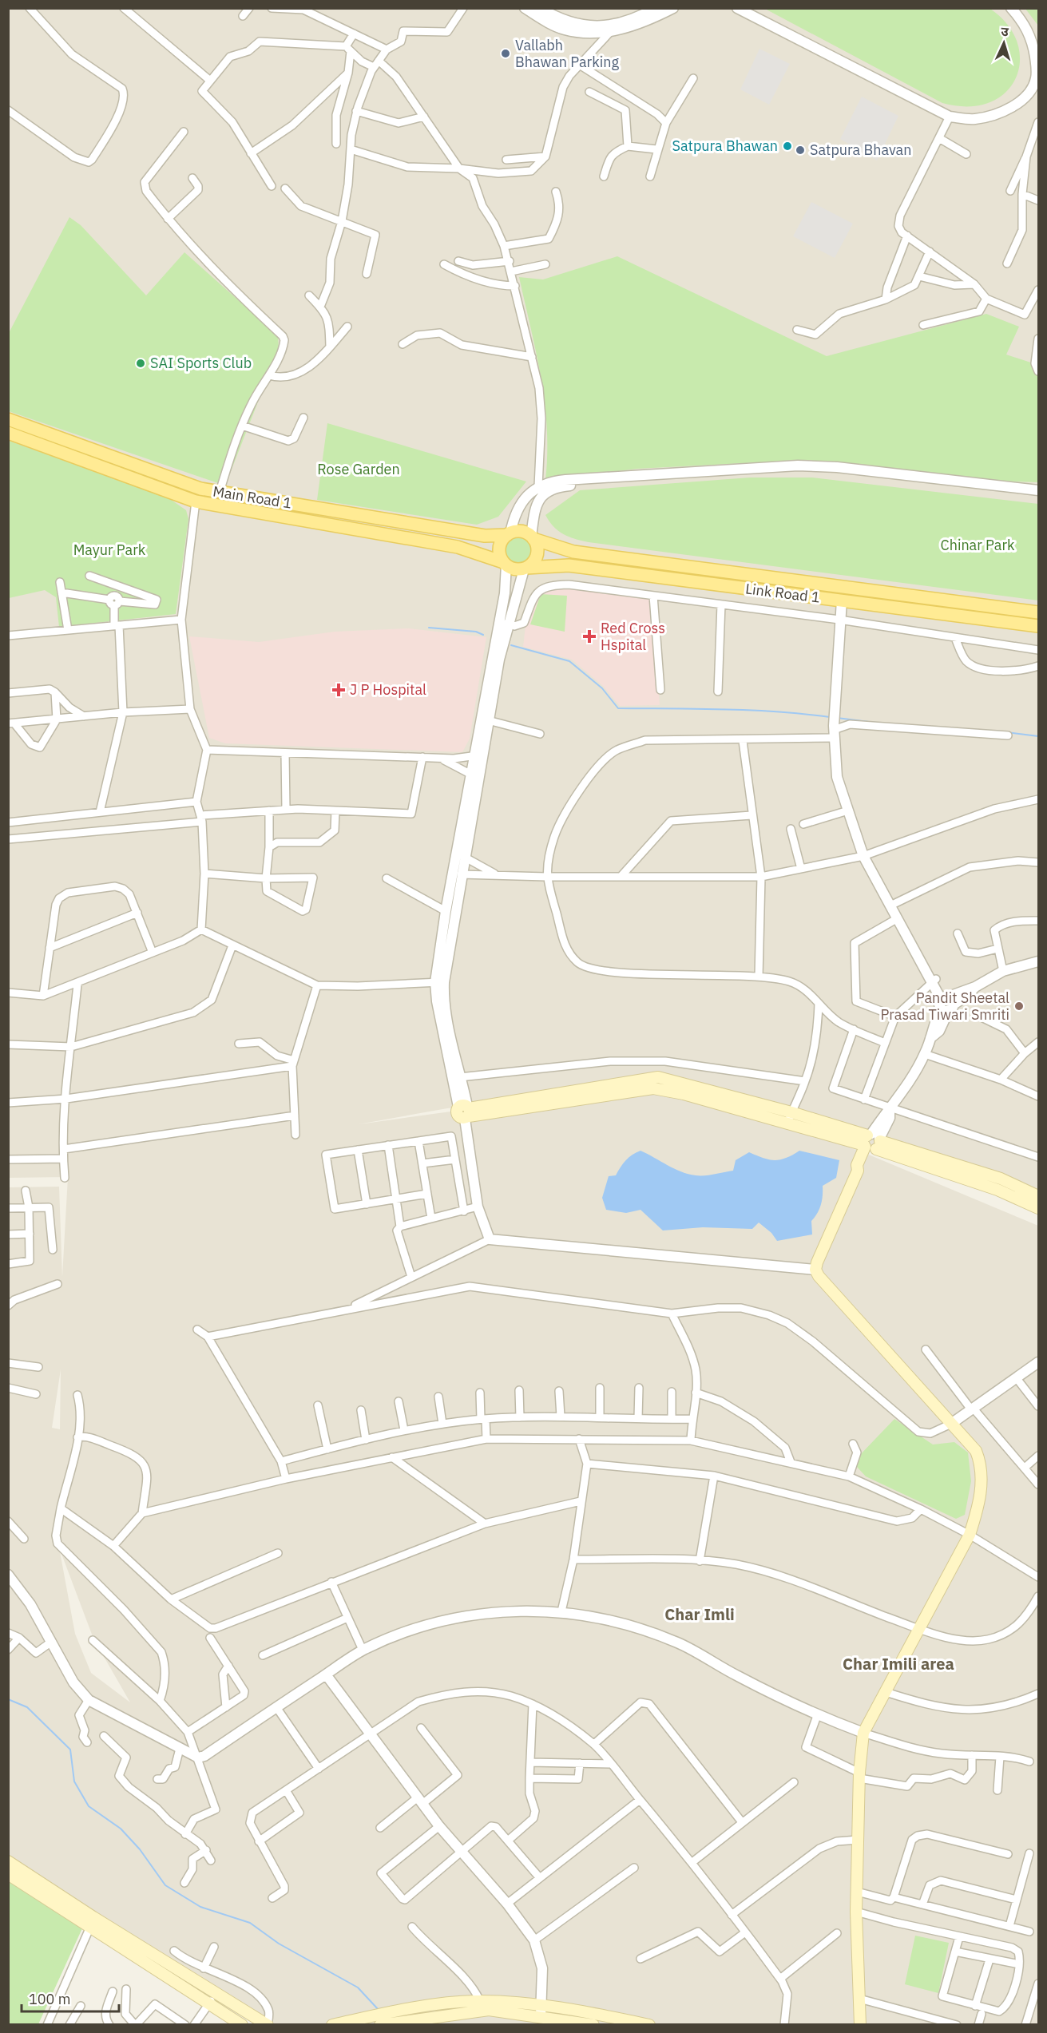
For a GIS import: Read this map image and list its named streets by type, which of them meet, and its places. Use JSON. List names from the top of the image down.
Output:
{
  "streets": {
    "main road": ["Main Road 1", "Link Road 1"]
  },
  "crossings": [
    ["Main Road 1", "Link Road 1"]
  ],
  "districts": ["Char Imli", "Char Imili area"],
  "parks": ["Rose Garden", "Chinar Park", "Mayur Park"],
  "places": {
    "other": [
      "Vallabh Bhawan Parking",
      "Satpura Bhawan",
      "Satpura Bhavan",
      "SAI Sports Club",
      "Pandit Sheetal Prasad Tiwari Smriti"
    ],
    "health": ["Red Cross Hspital", "J P Hospital"]
  },
  "scale_bar": "100 m",
  "north": "top"
}
